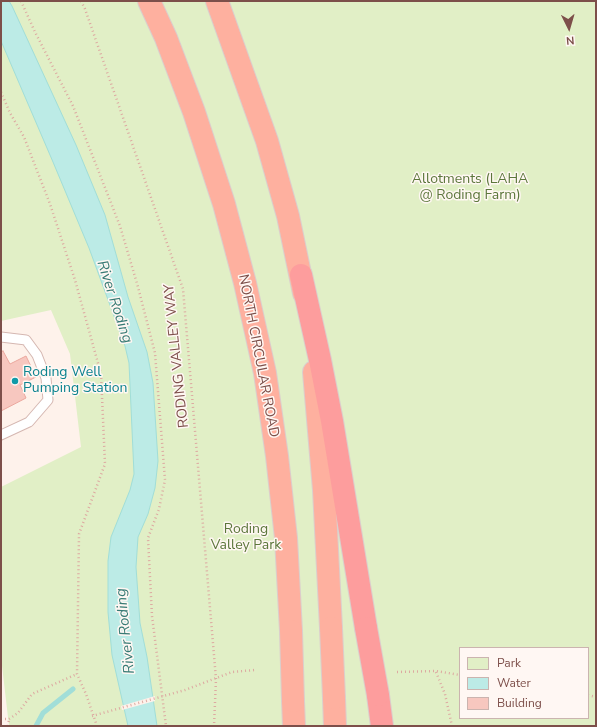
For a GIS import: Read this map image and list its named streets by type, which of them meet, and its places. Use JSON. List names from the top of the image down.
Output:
{
  "streets": {
    "highway": ["NORTH CIRCULAR ROAD"],
    "path": ["RODING VALLEY WAY"]
  },
  "water": ["River Roding"],
  "parks": ["Allotments (LAHA @ Roding Farm)", "Roding Valley Park"],
  "places": ["Roding Well Pumping Station"],
  "legend": ["Park", "Water", "Building"],
  "north": "bottom"
}
